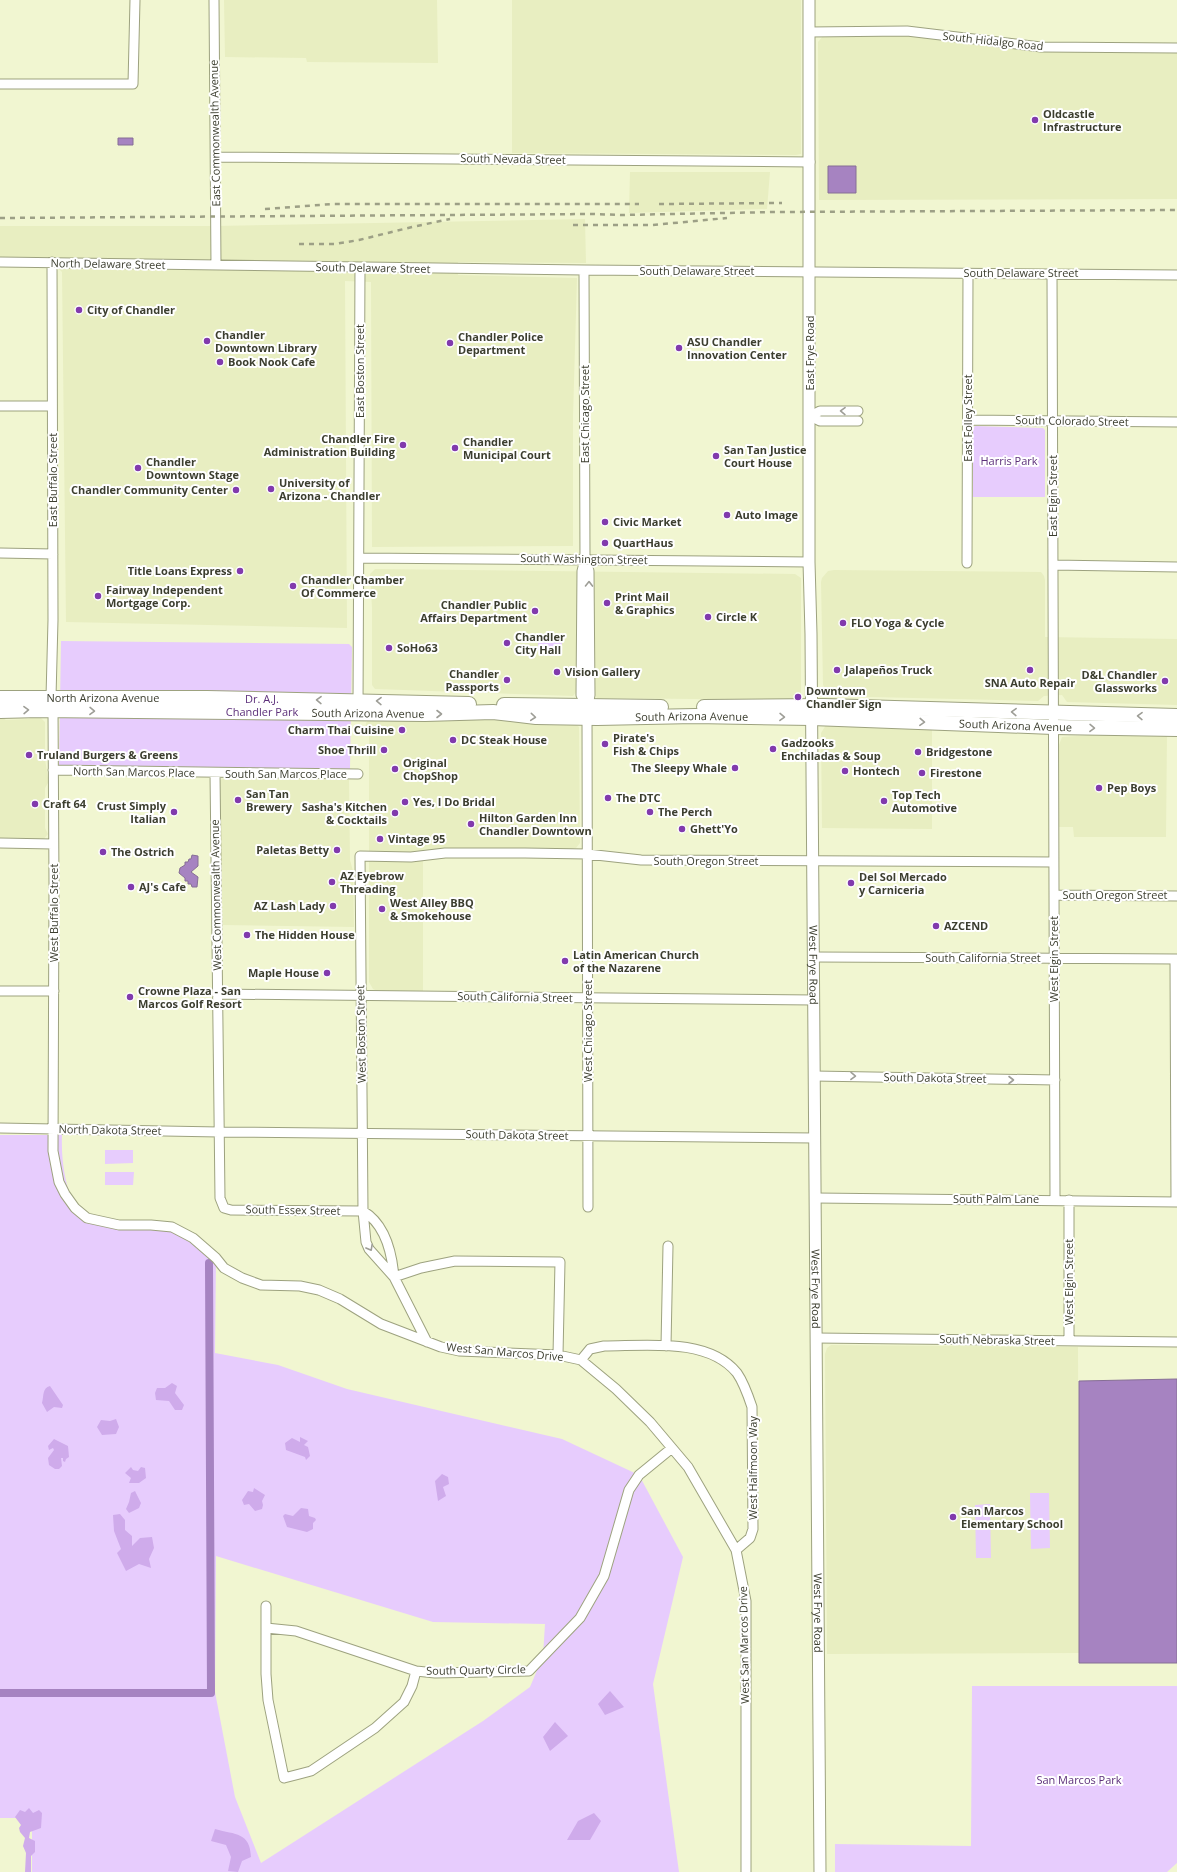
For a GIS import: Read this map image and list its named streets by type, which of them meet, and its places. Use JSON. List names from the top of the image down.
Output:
{
  "streets": {
    "main road": ["North Arizona Avenue", "South Arizona Avenue"],
    "street": [
      "South Hidalgo Road",
      "East Commonwealth Avenue",
      "South Nevada Street",
      "North Delaware Street",
      "South Delaware Street",
      "East Frye Road",
      "East Boston Street",
      "East Chicago Street",
      "East Folley Street",
      "South Colorado Street",
      "East Buffalo Street",
      "East Elgin Street",
      "South Washington Street",
      "North San Marcos Place",
      "South San Marcos Place",
      "South Oregon Street",
      "West Commonwealth Avenue",
      "West Buffalo Street",
      "South California Street",
      "West Elgin Street",
      "West Frye Road",
      "West Chicago Street",
      "West Boston Street",
      "South Dakota Street",
      "North Dakota Street",
      "South Palm Lane",
      "South Essex Street",
      "South Nebraska Street",
      "West San Marcos Drive",
      "West Halfmoon Way",
      "South Quarty Circle"
    ]
  },
  "crossings": [
    ["South Hidalgo Road", "East Frye Road"],
    ["East Commonwealth Avenue", "South Nevada Street"],
    ["East Commonwealth Avenue", "North Delaware Street"],
    ["East Commonwealth Avenue", "South Delaware Street"],
    ["South Nevada Street", "East Frye Road"],
    ["North Delaware Street", "South Delaware Street"],
    ["North Delaware Street", "East Buffalo Street"],
    ["South Delaware Street", "East Frye Road"],
    ["South Delaware Street", "East Boston Street"],
    ["South Delaware Street", "East Chicago Street"],
    ["South Delaware Street", "East Folley Street"],
    ["South Delaware Street", "East Elgin Street"],
    ["East Frye Road", "South Washington Street"],
    ["East Frye Road", "South Arizona Avenue"],
    ["East Frye Road", "West Frye Road"],
    ["East Boston Street", "South Washington Street"],
    ["East Boston Street", "South Arizona Avenue"],
    ["East Chicago Street", "South Washington Street"],
    ["East Chicago Street", "South Arizona Avenue"],
    ["East Chicago Street", "West Chicago Street"],
    ["East Folley Street", "South Colorado Street"],
    ["South Colorado Street", "East Elgin Street"],
    ["East Buffalo Street", "North Arizona Avenue"],
    ["East Buffalo Street", "West Buffalo Street"],
    ["East Elgin Street", "South Arizona Avenue"],
    ["East Elgin Street", "West Elgin Street"],
    ["North Arizona Avenue", "South Arizona Avenue"],
    ["North Arizona Avenue", "West Buffalo Street"],
    ["South Arizona Avenue", "West Elgin Street"],
    ["South Arizona Avenue", "West Frye Road"],
    ["South Arizona Avenue", "West Chicago Street"],
    ["North San Marcos Place", "South San Marcos Place"],
    ["North San Marcos Place", "West Commonwealth Avenue"],
    ["North San Marcos Place", "West Buffalo Street"],
    ["South San Marcos Place", "West Commonwealth Avenue"],
    ["South Oregon Street", "West Elgin Street"],
    ["South Oregon Street", "West Frye Road"],
    ["South Oregon Street", "West Chicago Street"],
    ["South Oregon Street", "West Boston Street"],
    ["West Commonwealth Avenue", "South California Street"],
    ["West Commonwealth Avenue", "South Dakota Street"],
    ["West Commonwealth Avenue", "North Dakota Street"],
    ["West Commonwealth Avenue", "South Essex Street"],
    ["West Buffalo Street", "North Dakota Street"],
    ["West Buffalo Street", "West San Marcos Drive"],
    ["South California Street", "West Elgin Street"],
    ["South California Street", "West Frye Road"],
    ["South California Street", "West Chicago Street"],
    ["South California Street", "West Boston Street"],
    ["West Elgin Street", "South Dakota Street"],
    ["West Elgin Street", "South Palm Lane"],
    ["West Elgin Street", "South Nebraska Street"],
    ["West Frye Road", "South Dakota Street"],
    ["West Frye Road", "South Palm Lane"],
    ["West Frye Road", "South Nebraska Street"],
    ["West Chicago Street", "South Dakota Street"],
    ["West Boston Street", "South Dakota Street"],
    ["West Boston Street", "South Essex Street"],
    ["West Boston Street", "West San Marcos Drive"],
    ["South Dakota Street", "North Dakota Street"],
    ["North Dakota Street", "West San Marcos Drive"],
    ["West San Marcos Drive", "West Halfmoon Way"],
    ["West San Marcos Drive", "South Quarty Circle"]
  ],
  "parks": ["Harris Park", "Dr. A.J. Chandler Park", "San Marcos Park"],
  "places": [
    "Oldcastle Infrastructure",
    "City of Chandler",
    "Chandler Downtown Library",
    "Chandler Police Department",
    "ASU Chandler Innovation Center",
    "Book Nook Cafe",
    "Chandler Fire Administration Building",
    "Chandler Municipal Court",
    "San Tan Justice Court House",
    "Chandler Downtown Stage",
    "University of Arizona - Chandler",
    "Chandler Community Center",
    "Auto Image",
    "Civic Market",
    "QuartHaus",
    "Title Loans Express",
    "Chandler Chamber Of Commerce",
    "Fairway Independent Mortgage Corp.",
    "Print Mail & Graphics",
    "Chandler Public Affairs Department",
    "Circle K",
    "FLO Yoga & Cycle",
    "Chandler City Hall",
    "SoHo63",
    "Jalapeños Truck",
    "SNA Auto Repair",
    "Vision Gallery",
    "Chandler Passports",
    "D&L Chandler Glassworks",
    "Downtown Chandler Sign",
    "Charm Thai Cuisine",
    "DC Steak House",
    "Pirate's Fish & Chips",
    "Gadzooks Enchiladas & Soup",
    "Shoe Thrill",
    "Bridgestone",
    "Truland Burgers & Greens",
    "The Sleepy Whale",
    "Original ChopShop",
    "Hontech",
    "Firestone",
    "Pep Boys",
    "The DTC",
    "San Tan Brewery",
    "Top Tech Automotive",
    "Yes, I Do Bridal",
    "Craft 64",
    "Crust Simply Italian",
    "The Perch",
    "Sasha's Kitchen & Cocktails",
    "Hilton Garden Inn Chandler Downtown",
    "Ghett'Yo",
    "Vintage 95",
    "Paletas Betty",
    "The Ostrich",
    "AZ Eyebrow Threading",
    "Del Sol Mercado y Carniceria",
    "AJ's Cafe",
    "AZ Lash Lady",
    "West Alley BBQ & Smokehouse",
    "AZCEND",
    "The Hidden House",
    "Latin American Church of the Nazarene",
    "Maple House",
    "Crowne Plaza - San Marcos Golf Resort",
    "San Marcos Elementary School"
  ]
}
